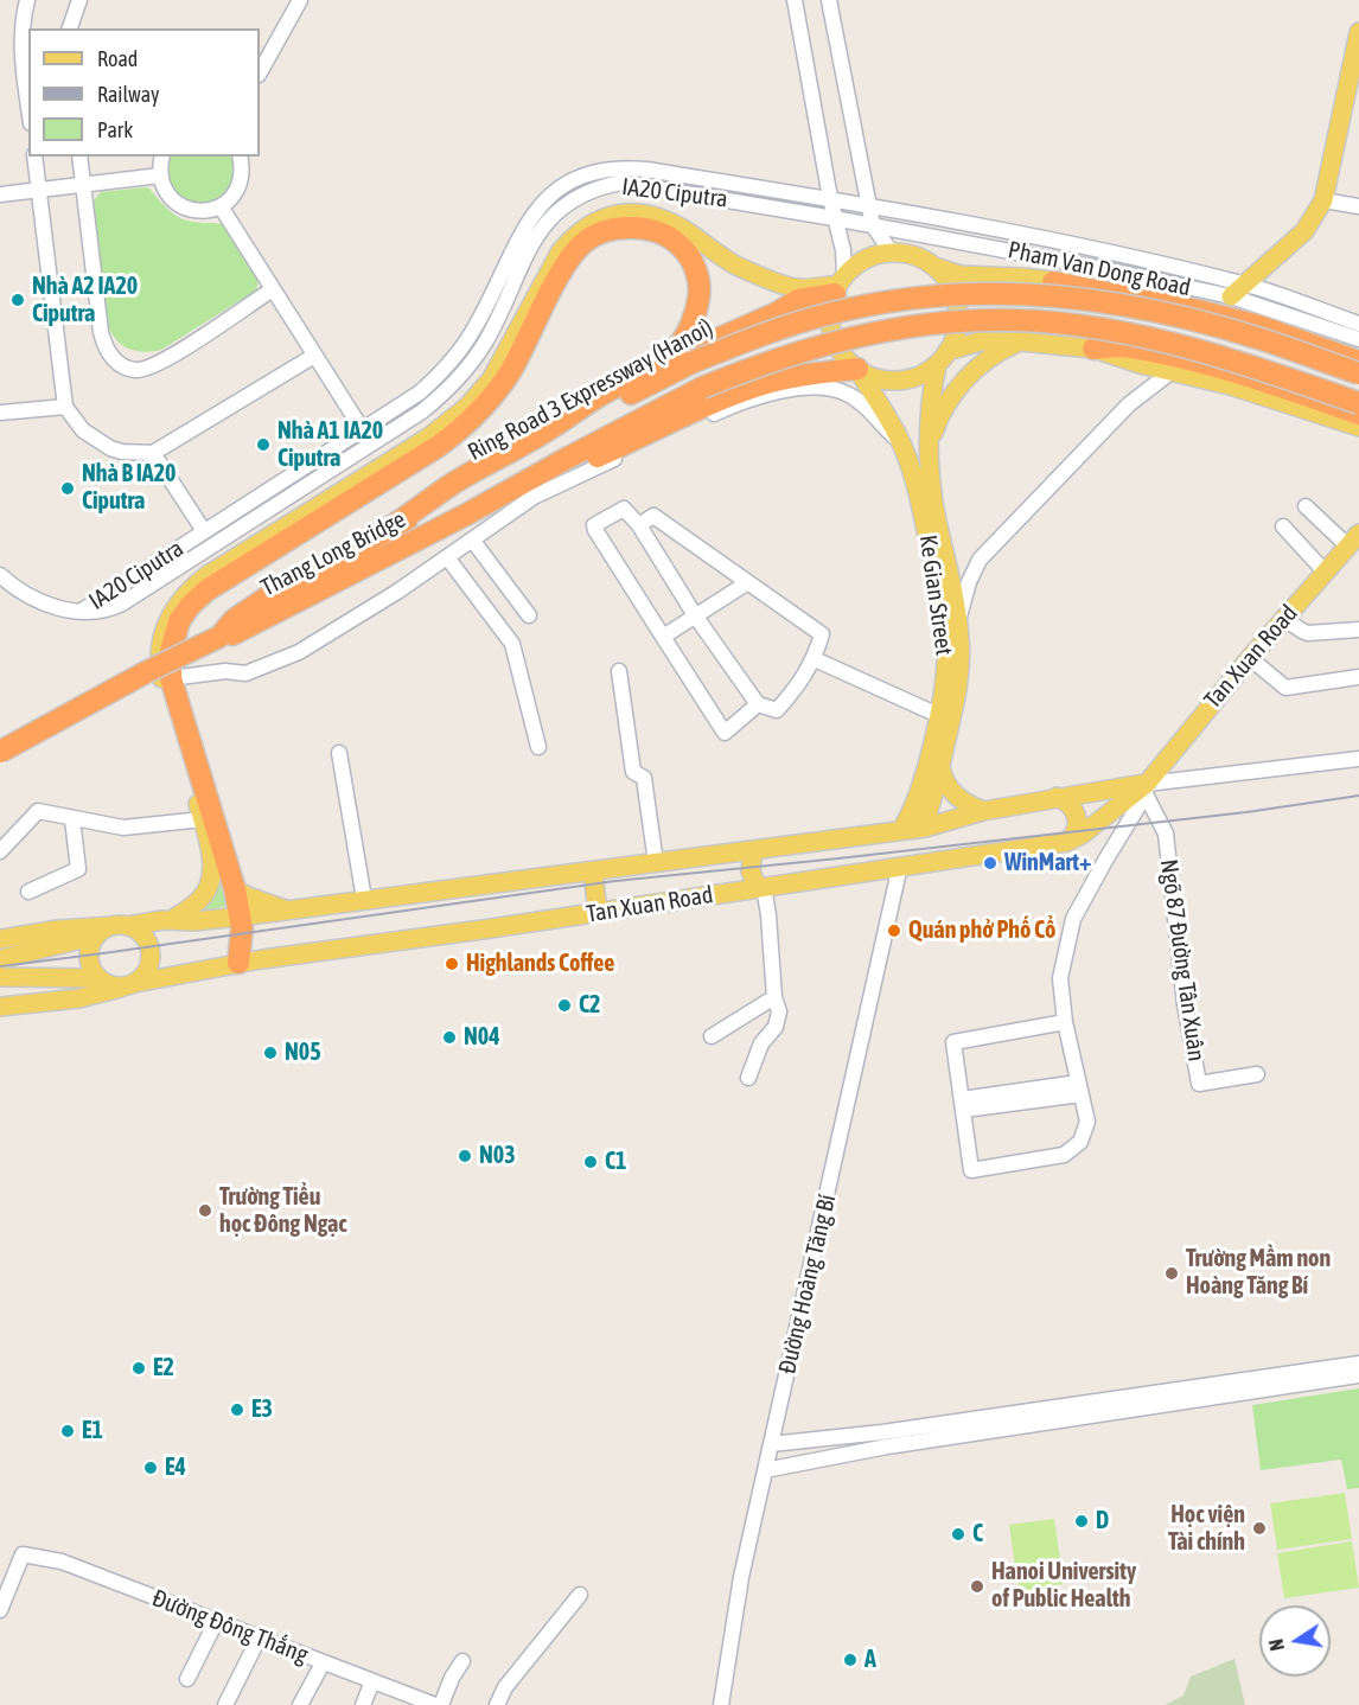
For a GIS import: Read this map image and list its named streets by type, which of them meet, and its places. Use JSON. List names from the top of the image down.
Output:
{
  "streets": {
    "highway": ["Ring Road 3 Expressway (Hanoi)", "Thang Long Bridge"],
    "main road": ["Pham Van Dong Road", "Ke Gian Street", "Tan Xuan Road"],
    "street": [
      "IA20 Ciputra",
      "Ngõ 87 Đường Tân Xuân",
      "Đường Hoàng Tăng Bí",
      "Đường Đông Thắng"
    ]
  },
  "crossings": [
    ["IA20 Ciputra", "Pham Van Dong Road"],
    ["Pham Van Dong Road", "Ring Road 3 Expressway (Hanoi)"],
    ["Pham Van Dong Road", "Ke Gian Street"],
    ["Ring Road 3 Expressway (Hanoi)", "Thang Long Bridge"],
    ["Ke Gian Street", "Tan Xuan Road"],
    ["Tan Xuan Road", "Ngõ 87 Đường Tân Xuân"],
    ["Tan Xuan Road", "Đường Hoàng Tăng Bí"]
  ],
  "places": [
    "Nhà A2 IA20 Ciputra",
    "Nhà A1 IA20 Ciputra",
    "Nhà B IA20 Ciputra",
    "WinMart+",
    "Quán phở Phố Cổ",
    "Highlands Coffee",
    "C2",
    "N04",
    "N05",
    "N03",
    "C1",
    "Trường Tiểu học Đông Ngạc",
    "Trường Mầm non Hoàng Tăng Bí",
    "E2",
    "E3",
    "E1",
    "E4",
    "D",
    "Học viện Tài chính",
    "C",
    "Hanoi University of Public Health",
    "A"
  ],
  "legend": ["Road", "Railway", "Park"],
  "north": "left"
}
